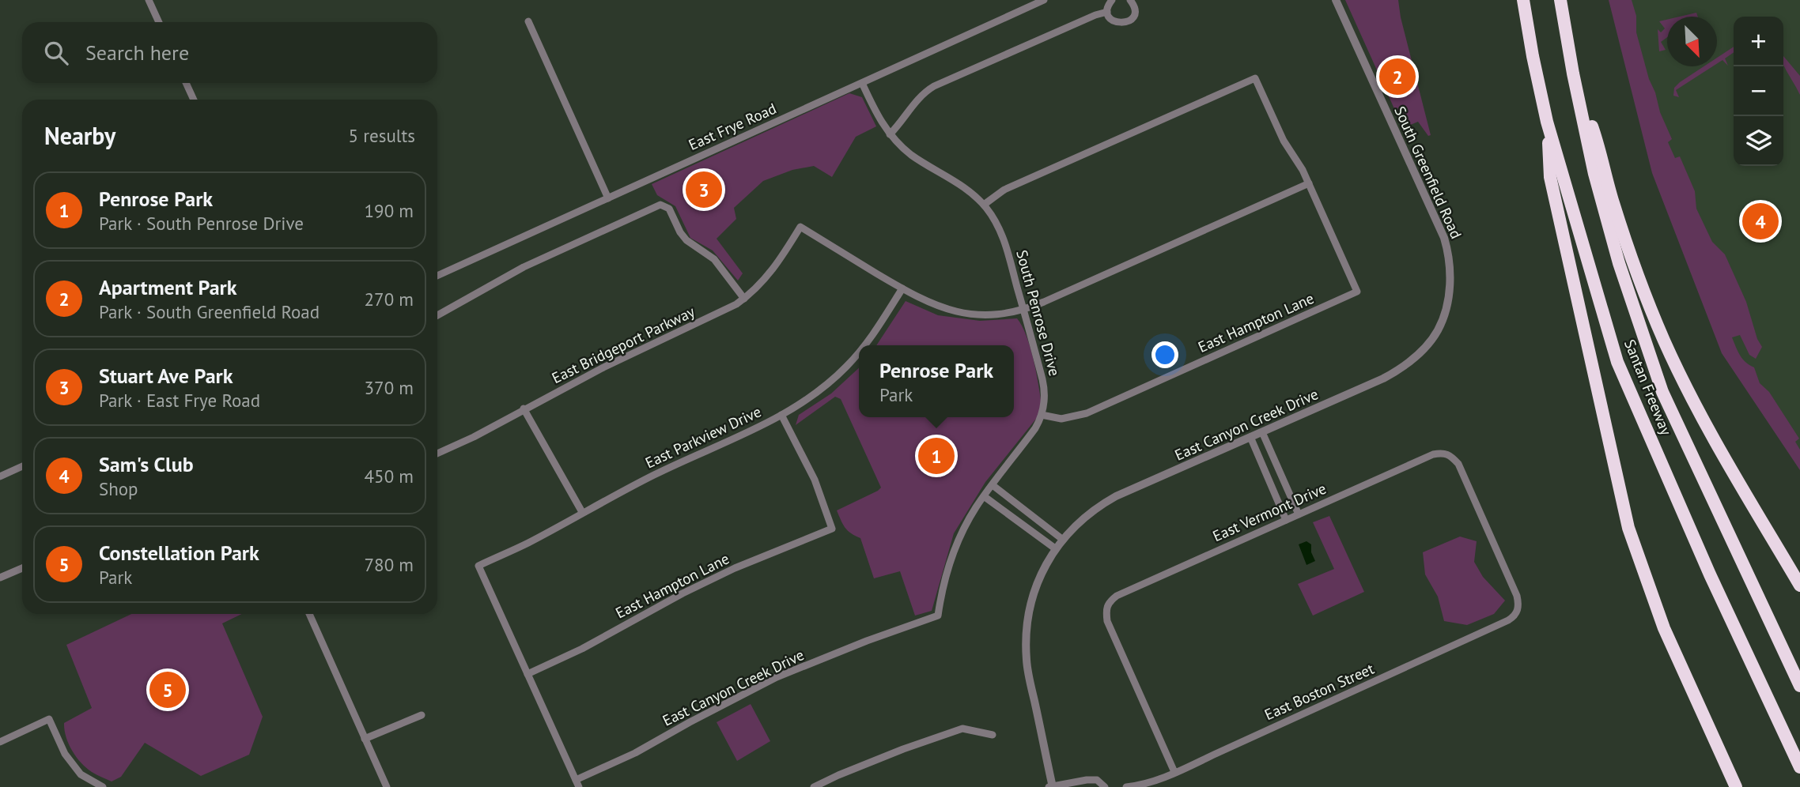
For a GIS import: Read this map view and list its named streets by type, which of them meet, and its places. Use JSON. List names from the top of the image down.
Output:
{
  "streets": {
    "highway": ["Santan Freeway"],
    "street": [
      "East Frye Road",
      "South Greenfield Road",
      "South Penrose Drive",
      "East Hampton Lane",
      "East Bridgeport Parkway",
      "East Canyon Creek Drive",
      "East Parkview Drive",
      "East Vermont Drive",
      "East Boston Street"
    ]
  },
  "crossings": [
    ["East Frye Road", "South Penrose Drive"],
    ["South Greenfield Road", "East Canyon Creek Drive"],
    ["South Penrose Drive", "East Hampton Lane"],
    ["South Penrose Drive", "East Canyon Creek Drive"],
    ["East Hampton Lane", "East Parkview Drive"],
    ["East Bridgeport Parkway", "East Parkview Drive"],
    ["East Vermont Drive", "East Boston Street"]
  ],
  "north": "bottom right",
  "page": {
    "map_buttons": ["+", "−"],
    "search": "Search here",
    "pins": [
      "2",
      "3",
      "4",
      "1",
      "5"
    ],
    "heading": ["Nearby", "5 results"],
    "list": [
      {
        "mark": "1",
        "name": "Penrose Park",
        "note": "Park · South Penrose Drive",
        "value": "190 m"
      },
      {
        "mark": "2",
        "name": "Apartment Park",
        "note": "Park · South Greenfield Road",
        "value": "270 m"
      },
      {
        "mark": "3",
        "name": "Stuart Ave Park",
        "note": "Park · East Frye Road",
        "value": "370 m"
      },
      {
        "mark": "4",
        "name": "Sam's Club",
        "note": "Shop",
        "value": "450 m"
      },
      {
        "mark": "5",
        "name": "Constellation Park",
        "note": "Park",
        "value": "780 m"
      }
    ],
    "popup": ["Penrose Park", "Park"]
  }
}
